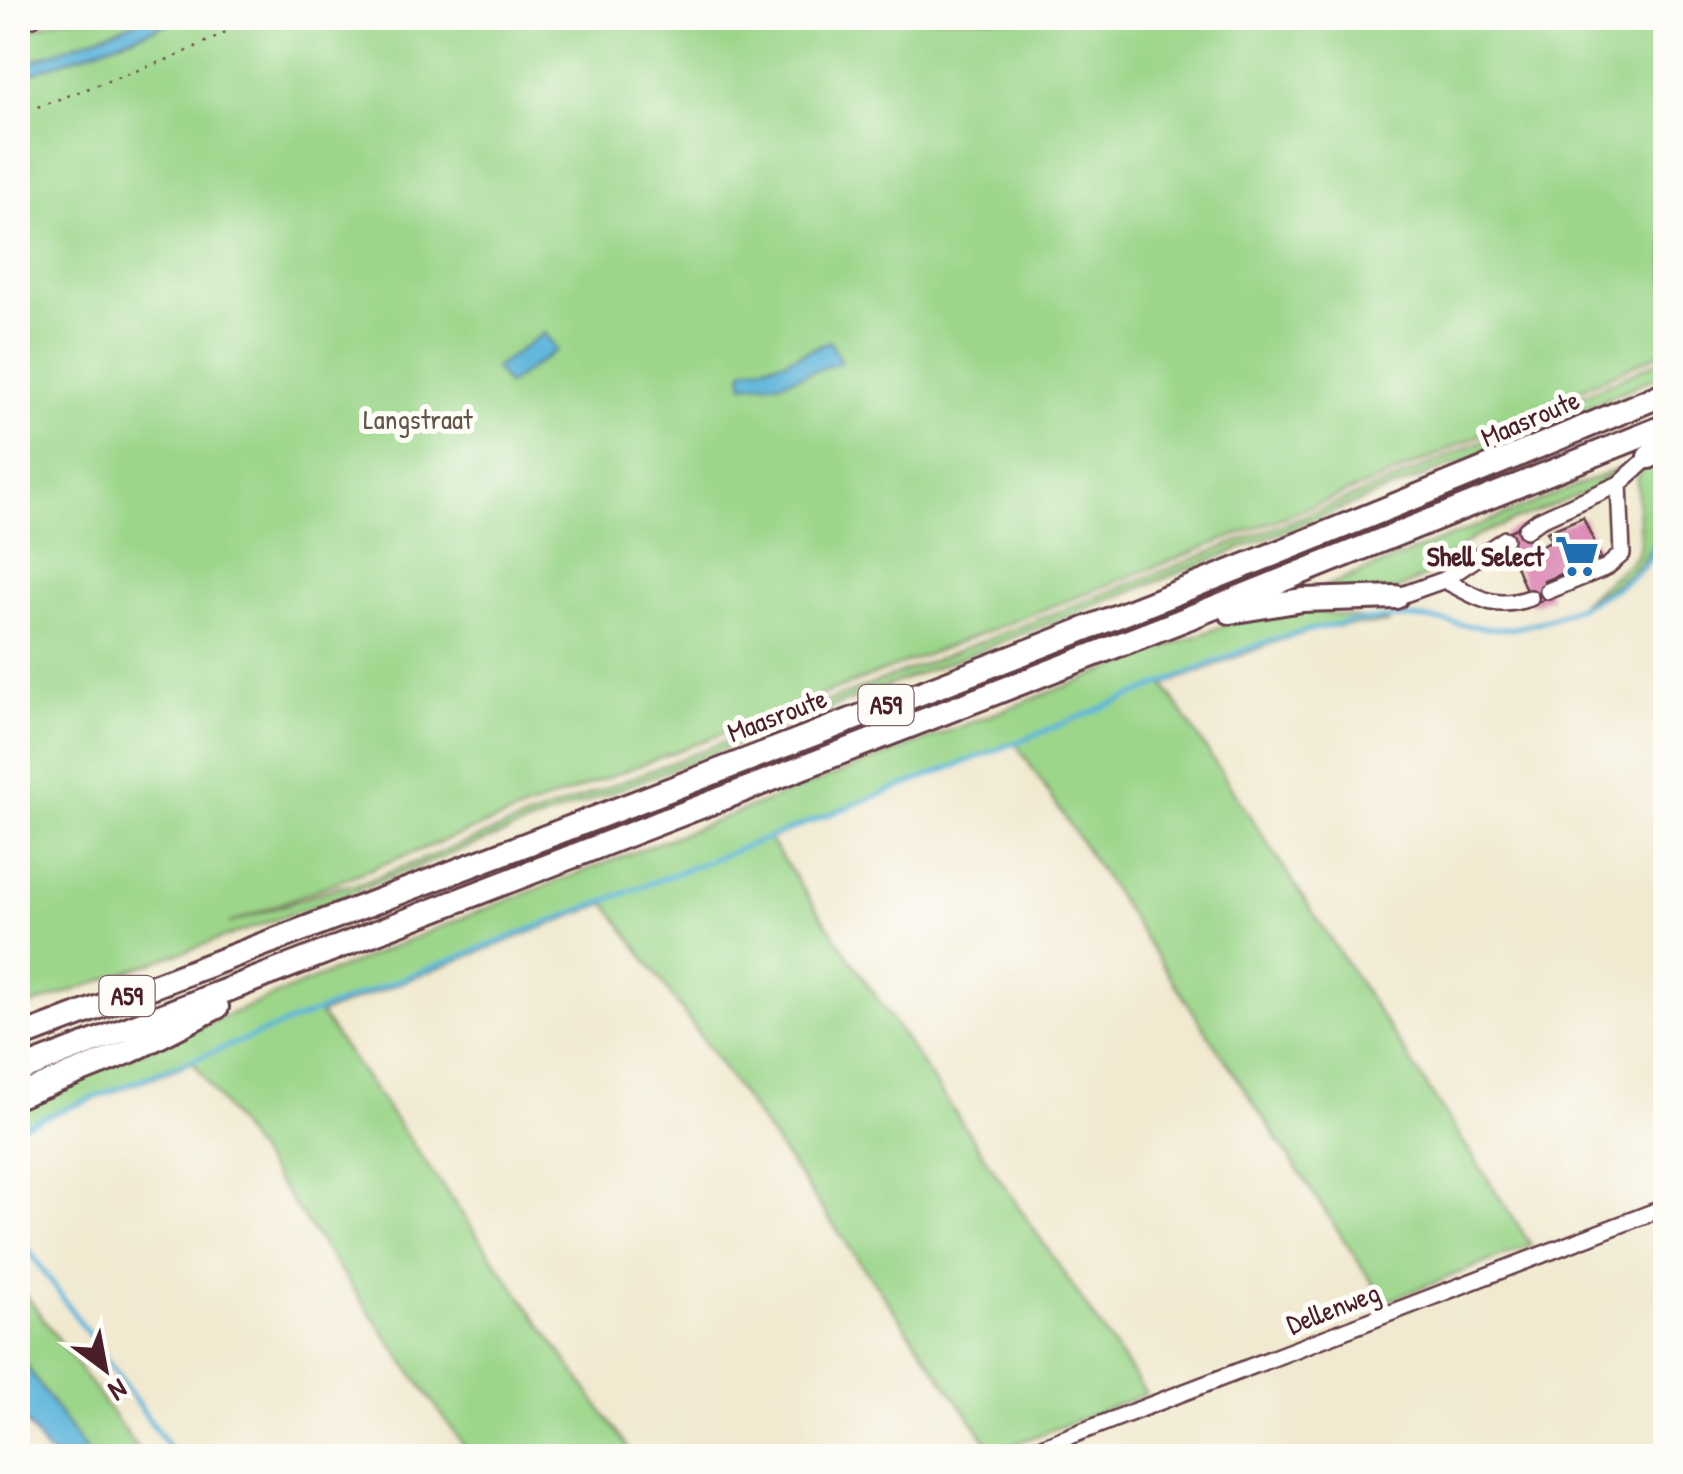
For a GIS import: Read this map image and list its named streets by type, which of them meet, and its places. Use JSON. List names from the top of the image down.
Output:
{
  "streets": {
    "highway": ["Maasroute", "A59"],
    "street": ["Dellenweg"]
  },
  "crossings": [
    ["Maasroute", "A59"]
  ],
  "parks": ["Langstraat"],
  "places": {
    "supermarket": ["Shell Select"]
  },
  "north": "bottom right"
}
